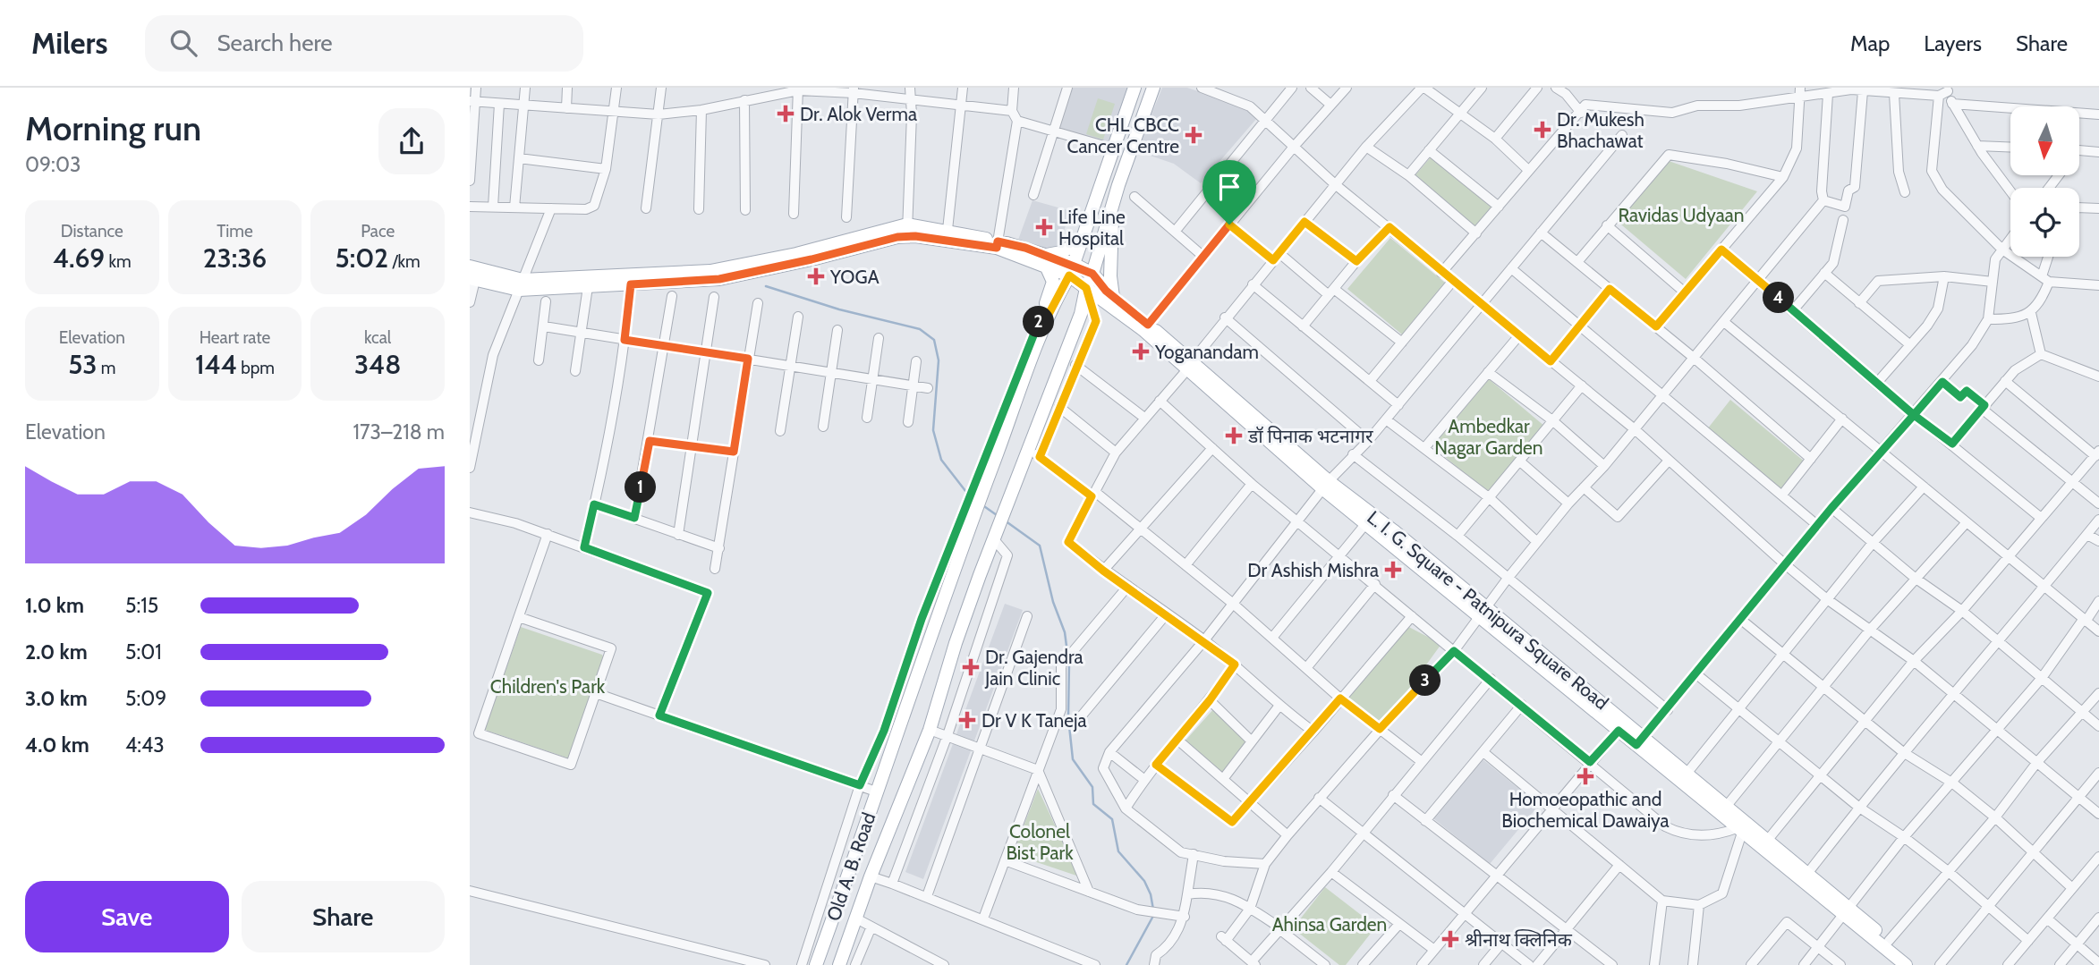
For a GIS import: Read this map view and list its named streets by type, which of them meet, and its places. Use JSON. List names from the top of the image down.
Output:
{
  "streets": {
    "main road": ["L. I. G. Square - Patnipura Square Road", "Old A. B. Road"]
  },
  "crossings": [
    ["L. I. G. Square - Patnipura Square Road", "Old A. B. Road"]
  ],
  "parks": [
    "Ravidas Udyaan",
    "Ambedkar Nagar Garden",
    "Children's Park",
    "Colonel Bist Park",
    "Ahinsa Garden"
  ],
  "places": {
    "health": [
      "Dr. Alok Verma",
      "Dr. Mukesh Bhachawat",
      "CHL CBCC Cancer Centre",
      "Life Line Hospital",
      "YOGA",
      "Yoganandam",
      "डॉ पिनाक भटनागर",
      "Dr Ashish Mishra",
      "Dr. Gajendra Jain Clinic",
      "Dr V K Taneja",
      "Homoeopathic and Biochemical Dawaiya",
      "श्रीनाथ क्लिनिक"
    ]
  },
  "north": "bottom",
  "page": {
    "header": "Milers",
    "search": "Search here",
    "nav": ["Map", "Layers", "Share"],
    "heading": ["Morning run", "09:03"],
    "stats": [
      ["Distance", "4.69 km"],
      ["Time", "23:36"],
      ["Pace", "5:02 /km"],
      ["Elevation", "53 m"],
      ["Heart rate", "144 bpm"],
      ["kcal", "348"]
    ],
    "pins": [
      "4",
      "2",
      "1",
      "3"
    ],
    "chart": ["Elevation", "173–218 m"],
    "list": [
      {
        "name": "1.0 km",
        "note": "5:15"
      },
      {
        "name": "2.0 km",
        "note": "5:01"
      },
      {
        "name": "3.0 km",
        "note": "5:09"
      },
      {
        "name": "4.0 km",
        "note": "4:43"
      }
    ],
    "buttons": ["Save", "Share"]
  }
}
